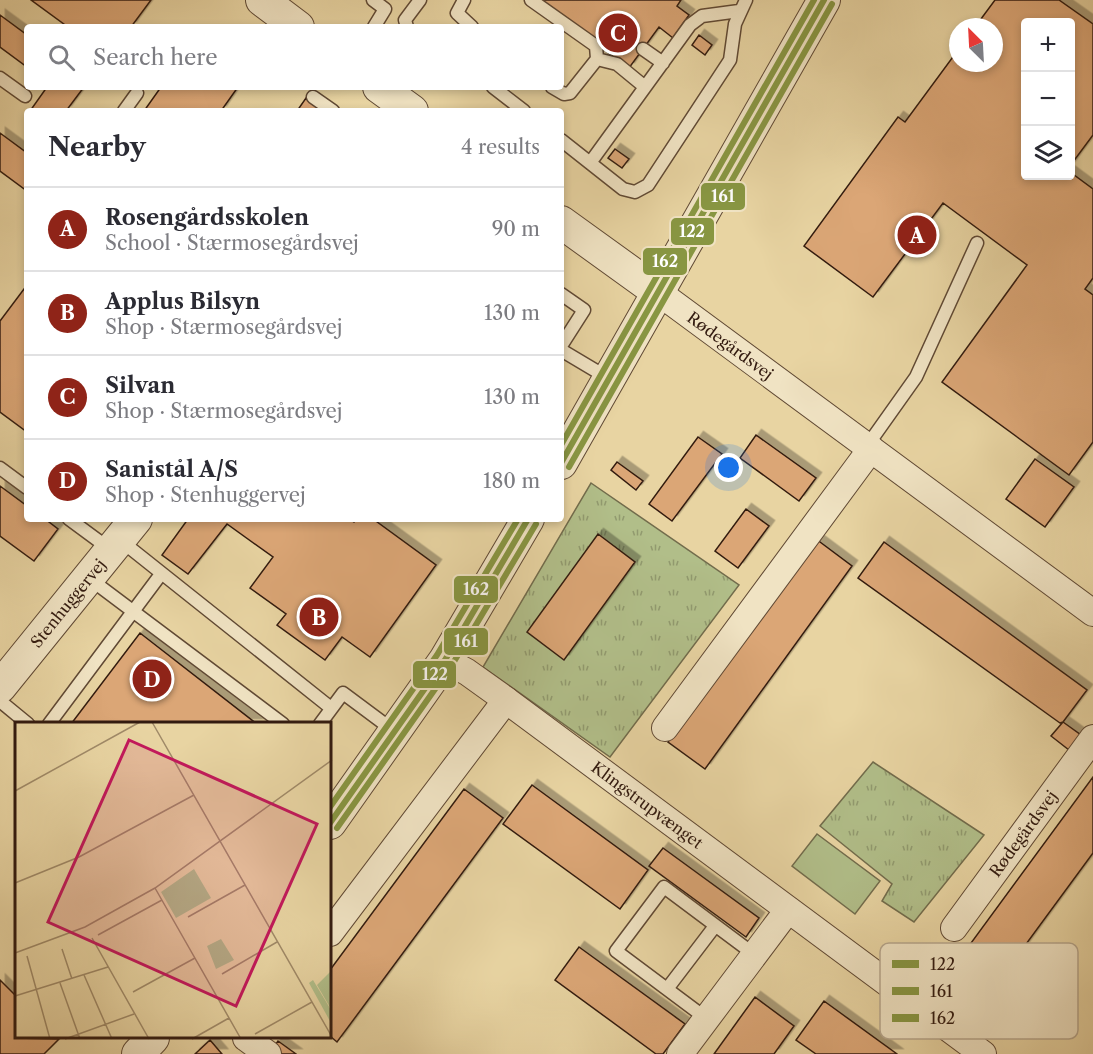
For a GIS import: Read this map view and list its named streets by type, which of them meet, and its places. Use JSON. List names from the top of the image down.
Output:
{
  "streets": {
    "street": ["Rødegårdsvej", "Stenhuggervej", "Klingstrupvænget"]
  },
  "lines": ["transit line 122", "transit line 162", "transit line 161"],
  "legend": ["122", "161", "162"],
  "north": "top left",
  "page": {
    "pins": [
      "C",
      "A",
      "B",
      "D"
    ],
    "map_buttons": ["+", "−"],
    "search": "Search here",
    "heading": ["Nearby", "4 results"],
    "list": [
      {
        "mark": "A",
        "name": "Rosengårdsskolen",
        "note": "School · Stærmosegårdsvej",
        "value": "90 m"
      },
      {
        "mark": "B",
        "name": "Applus Bilsyn",
        "note": "Shop · Stærmosegårdsvej",
        "value": "130 m"
      },
      {
        "mark": "C",
        "name": "Silvan",
        "note": "Shop · Stærmosegårdsvej",
        "value": "130 m"
      },
      {
        "mark": "D",
        "name": "Sanistål A/S",
        "note": "Shop · Stenhuggervej",
        "value": "180 m"
      }
    ]
  }
}
